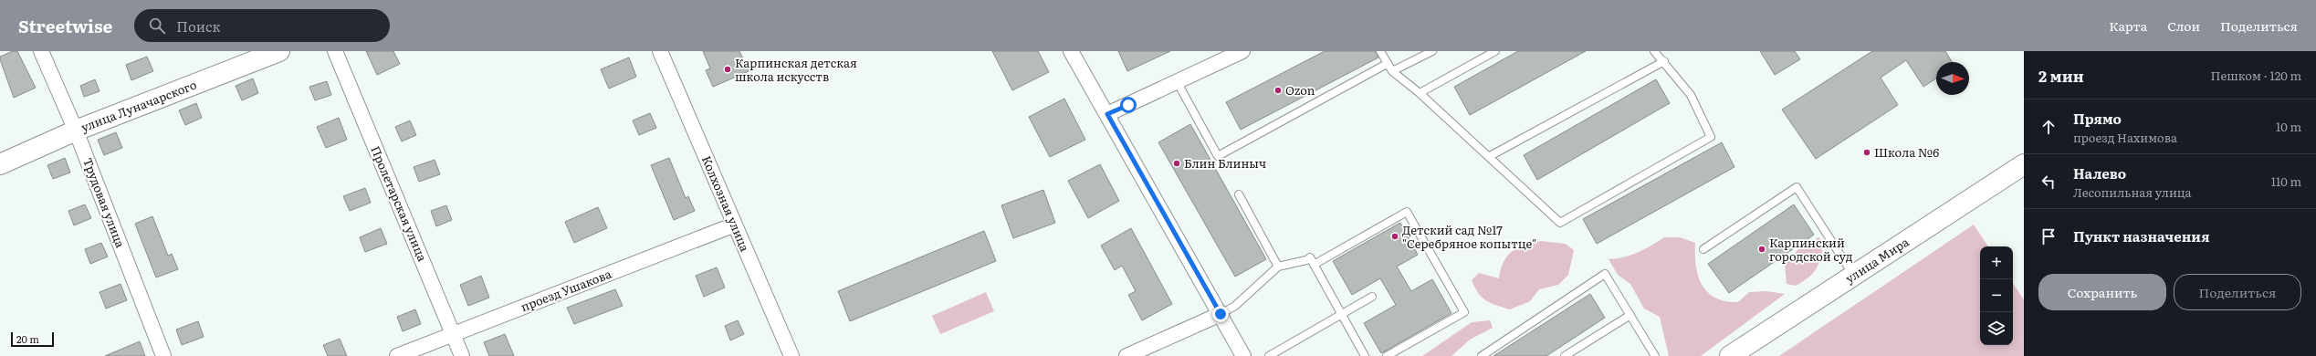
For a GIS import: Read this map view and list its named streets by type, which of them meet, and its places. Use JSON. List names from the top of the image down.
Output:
{
  "streets": {
    "main road": ["улица Луначарского", "улица Мира"],
    "street": [
      "Трудовая улица",
      "Пролетарская улица",
      "Колхозная улица",
      "проезд Ушакова"
    ]
  },
  "crossings": [
    ["улица Луначарского", "Трудовая улица"],
    ["Пролетарская улица", "проезд Ушакова"],
    ["Колхозная улица", "проезд Ушакова"]
  ],
  "places": [
    "Карпинская детская школа искусств",
    "Ozon",
    "Школа №6",
    "Блин Блиныч",
    "Детский сад №17 \"Серебряное копытце\"",
    "Карпинский городской суд"
  ],
  "scale_bar": "20 m",
  "north": "right",
  "page": {
    "header": "Streetwise",
    "search": "Поиск",
    "nav": ["Карта", "Слои", "Поделиться"],
    "heading": ["2 мин", "Пешком · 120 m"],
    "list": [
      ["Прямо", "проезд Нахимова", "10 m"],
      ["Налево", "Лесопильная улица", "110 m"],
      "Пункт назначения"
    ],
    "map_buttons": ["+", "−"],
    "buttons": ["Сохранить", "Поделиться"],
    "scale": "20 m"
  }
}
